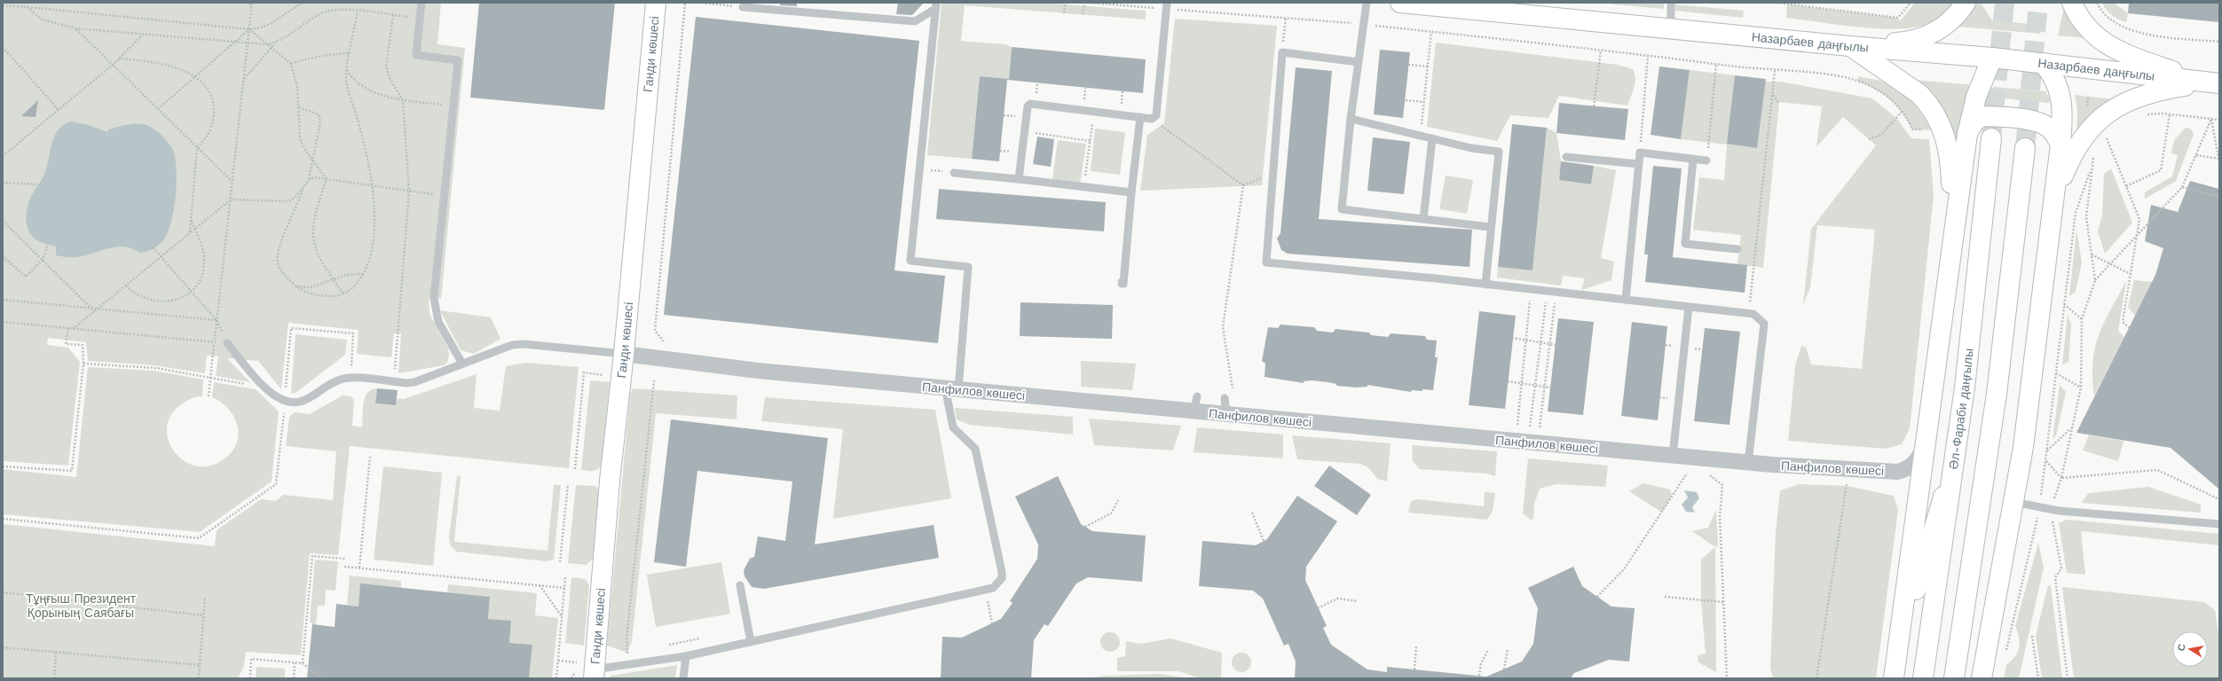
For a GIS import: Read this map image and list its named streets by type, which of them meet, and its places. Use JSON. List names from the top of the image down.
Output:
{
  "streets": {
    "main road": ["Назарбаев даңғылы", "Ганди көшесі", "Әл-Фараби даңғылы"],
    "street": ["Панфилов көшесі"]
  },
  "crossings": [
    ["Ганди көшесі", "Панфилов көшесі"]
  ],
  "parks": ["Тұңғыш Президент Қорының Саябағы"],
  "north": "left"
}
